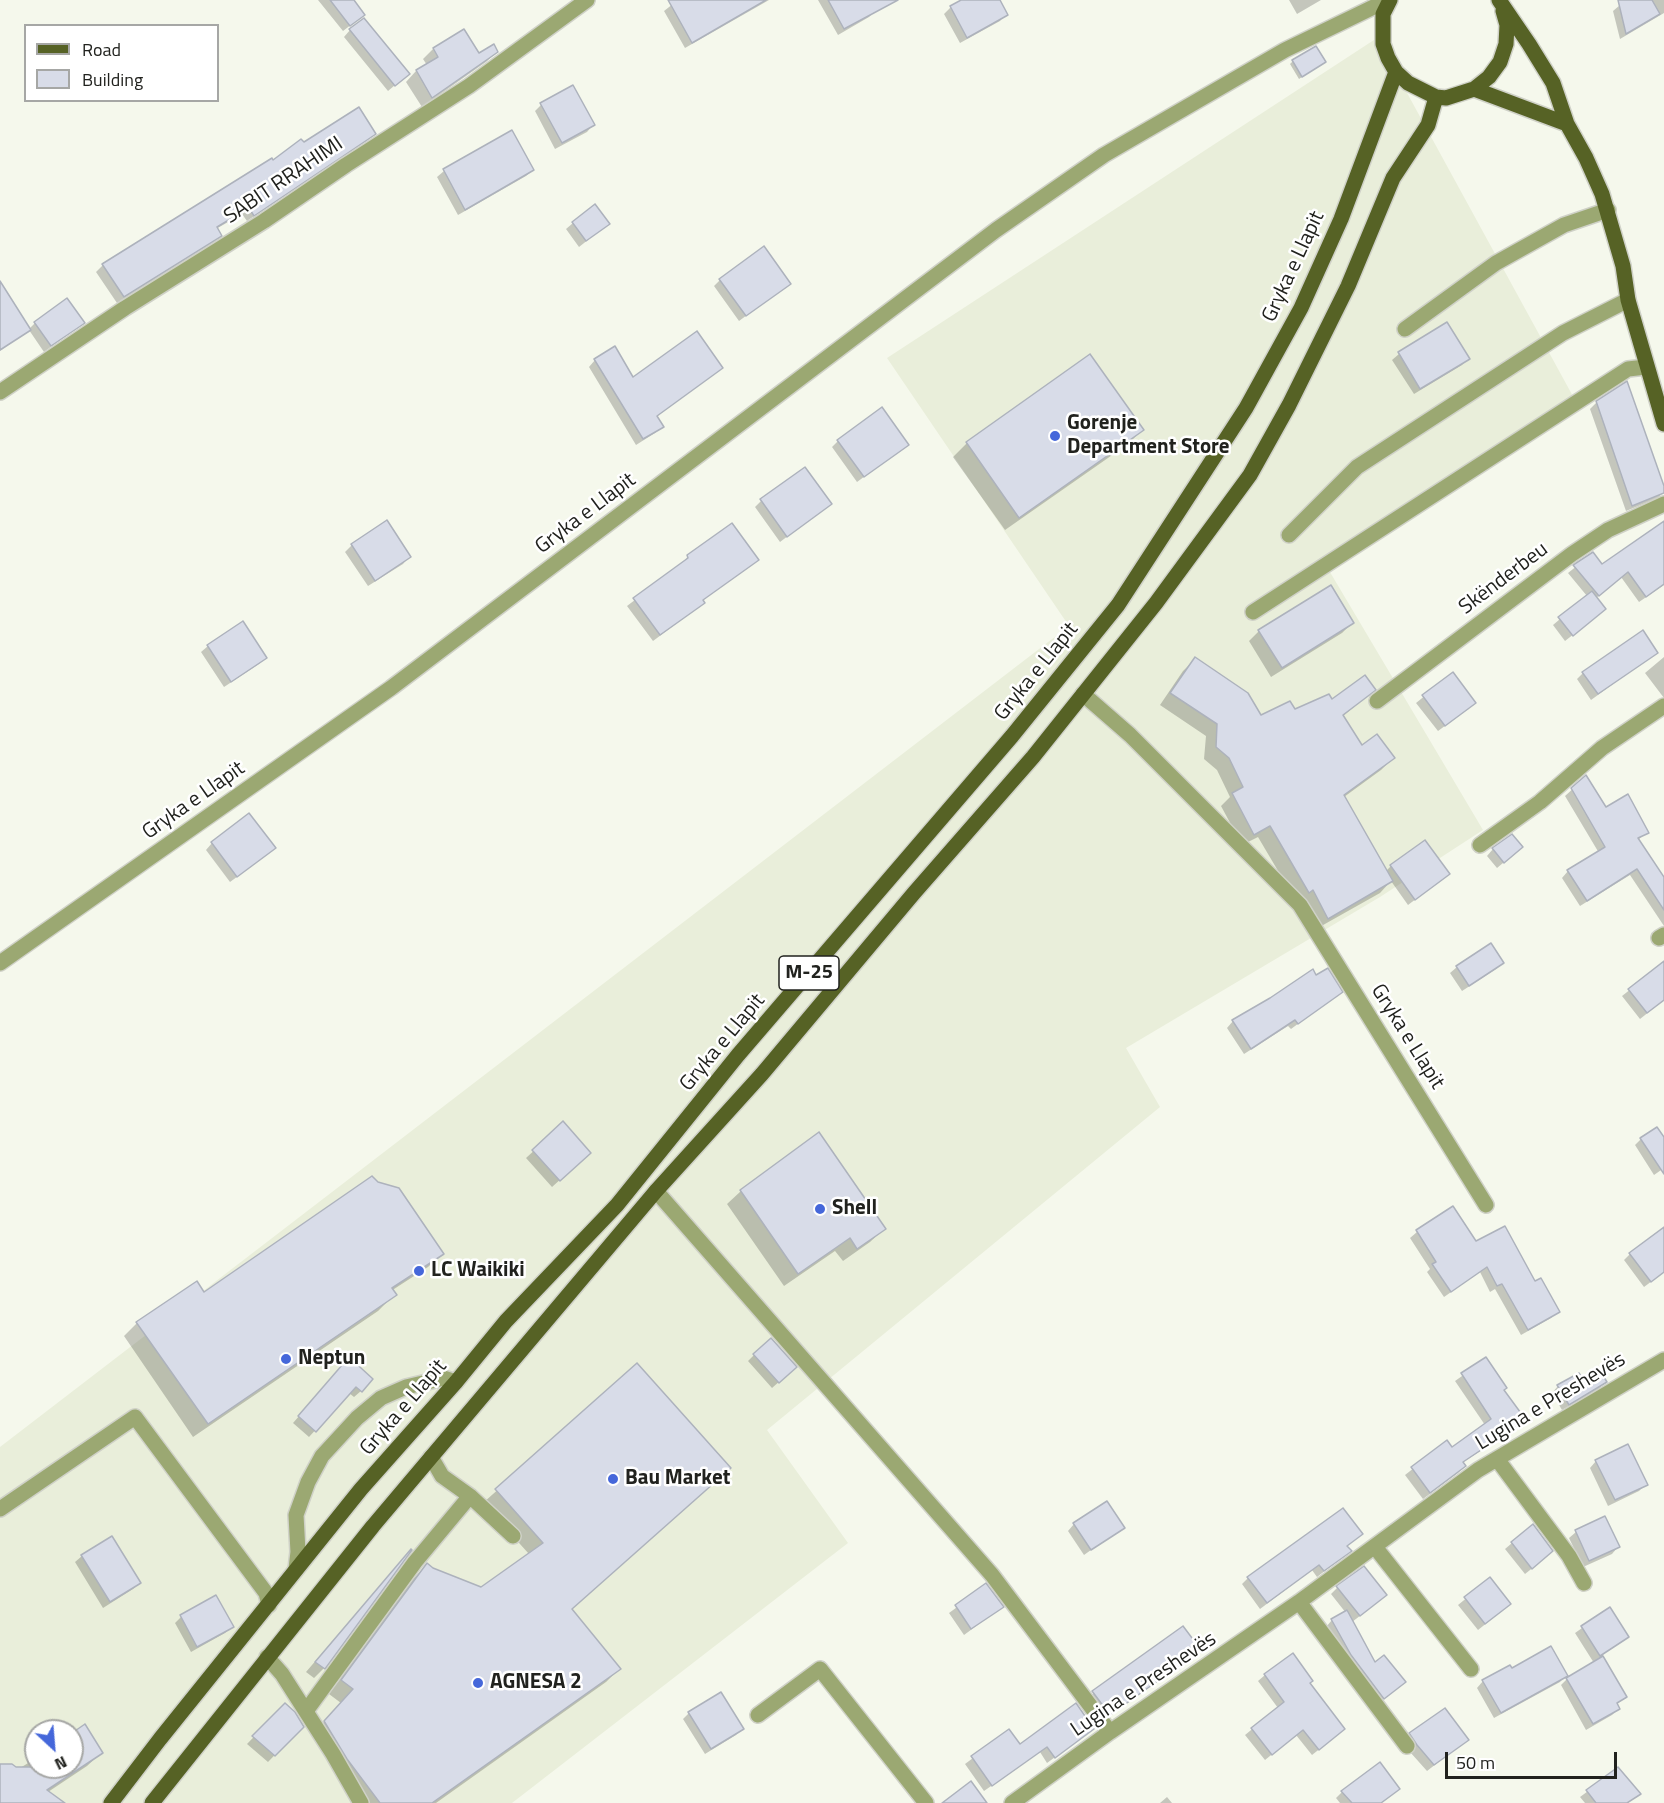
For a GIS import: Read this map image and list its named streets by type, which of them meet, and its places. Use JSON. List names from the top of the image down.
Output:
{
  "streets": {
    "main road": ["Gryka e Llapit", "M-25"],
    "street": ["SABIT RRAHIMI", "Skënderbeu", "Lugina e Preshevës"]
  },
  "crossings": [
    ["Gryka e Llapit", "M-25"]
  ],
  "places": [
    "Gorenje Department Store",
    "Shell",
    "LC Waikiki",
    "Neptun",
    "Bau Market",
    "AGNESA 2"
  ],
  "legend": ["Road", "Building"],
  "scale_bar": "50 m",
  "north": "bottom right"
}
